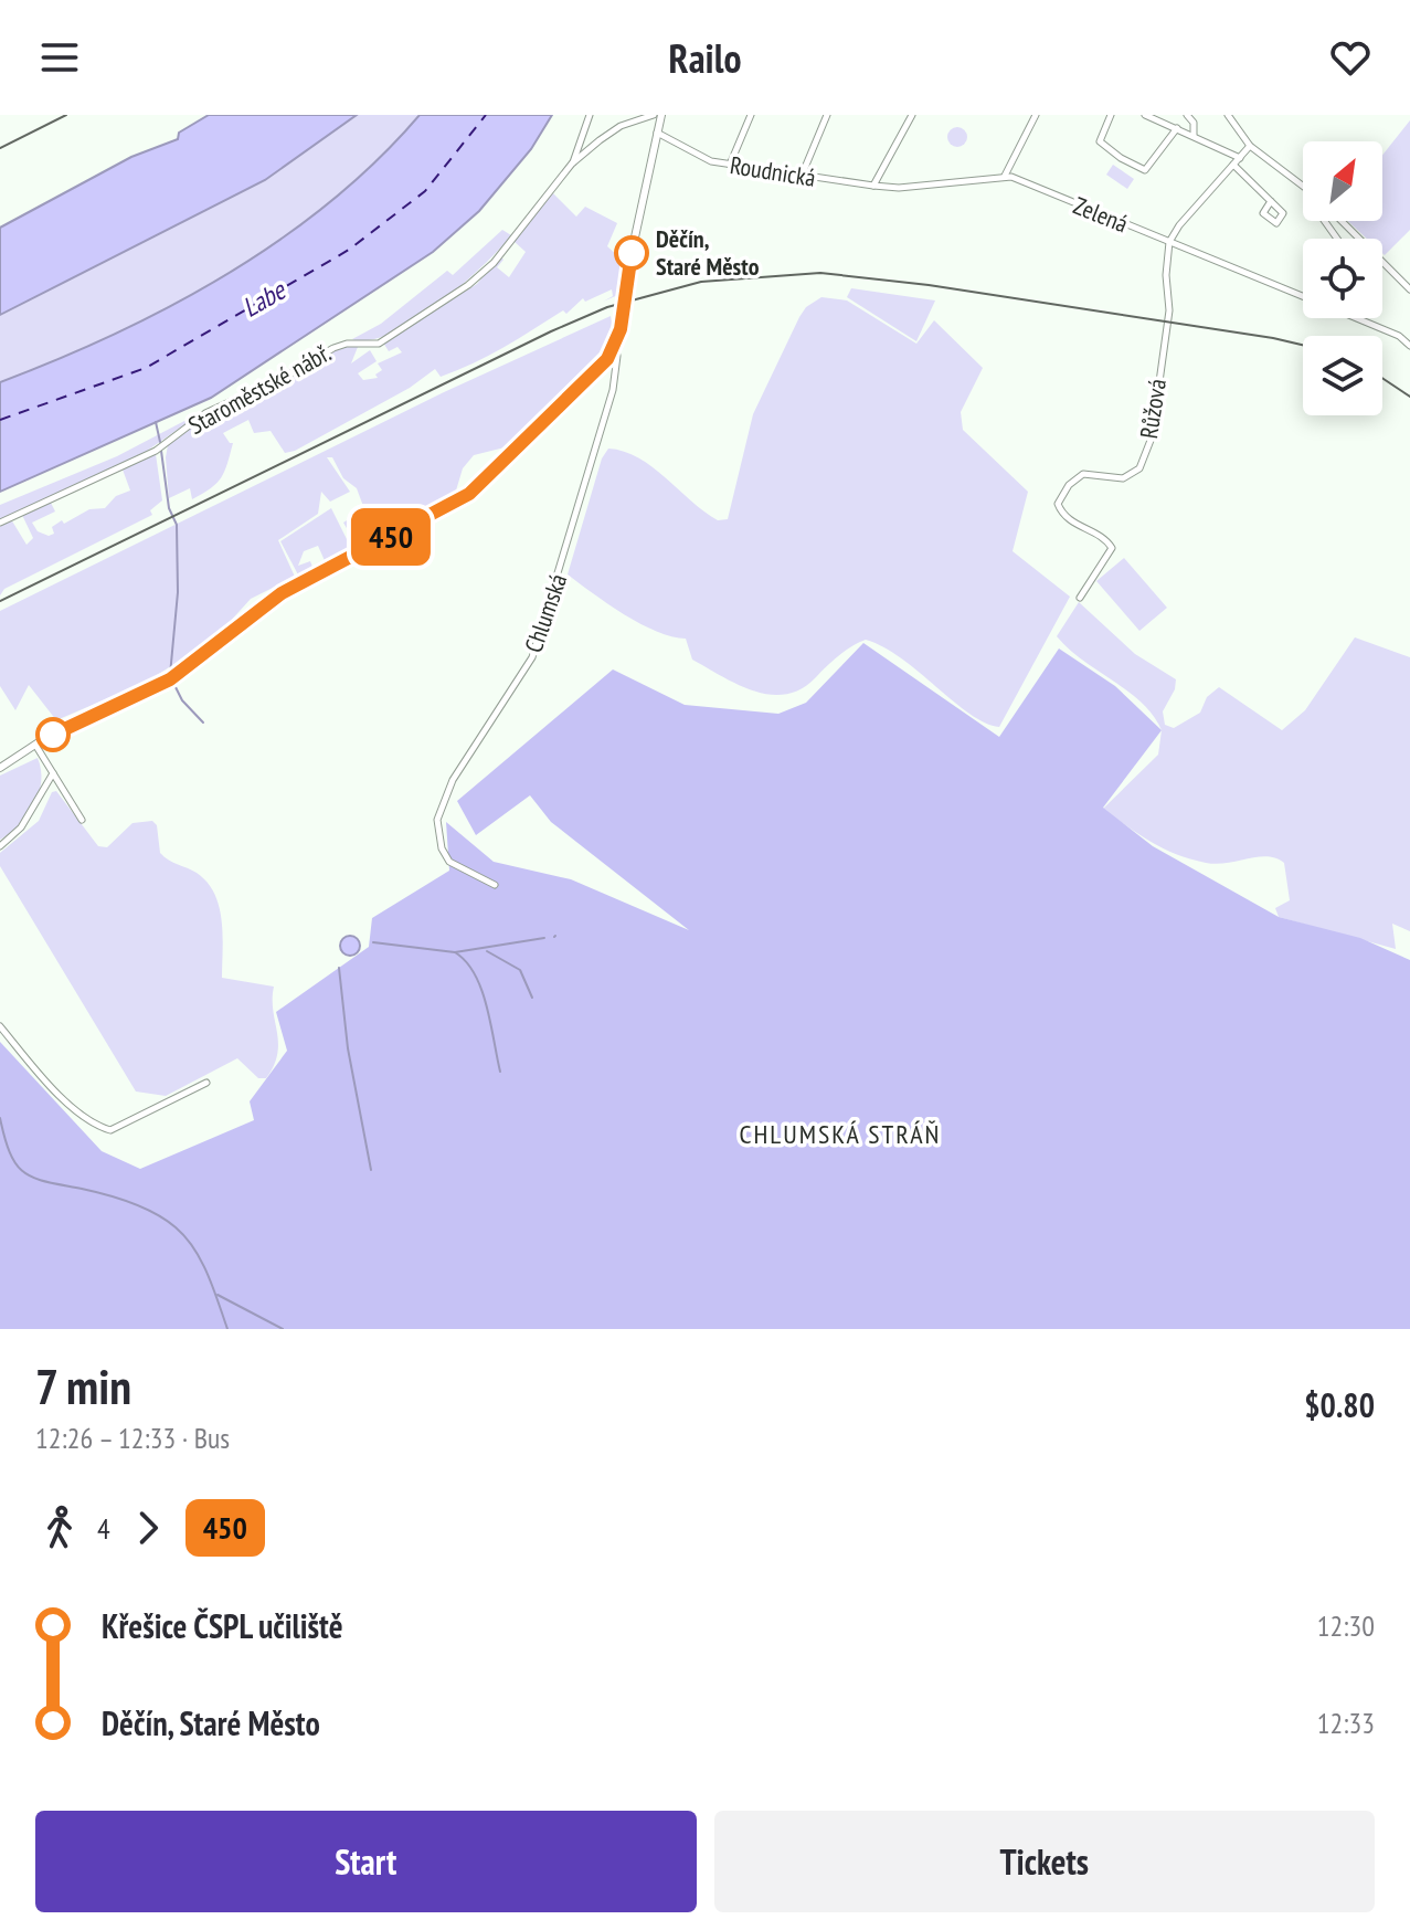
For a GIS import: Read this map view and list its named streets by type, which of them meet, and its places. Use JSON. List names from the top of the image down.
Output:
{
  "streets": {
    "street": [
      "Roudnická",
      "Zelená",
      "Staroměstské nábř.",
      "Růžová",
      "Chlumská"
    ]
  },
  "crossings": [
    ["Roudnická", "Zelená"],
    ["Zelená", "Růžová"]
  ],
  "districts": ["CHLUMSKÁ STRÁŇ"],
  "water": ["Labe"],
  "places": ["Děčín, Staré Město"],
  "lines": ["bus line 450"],
  "north": "top right",
  "page": {
    "header": "Railo",
    "on_map": "450",
    "heading": ["7 min", "12:26 – 12:33 · Bus", "$0.80"],
    "legs": ["4", "450"],
    "list": [
      {
        "name": "Křešice ČSPL učiliště",
        "value": "12:30"
      },
      {
        "name": "Děčín, Staré Město",
        "value": "12:33"
      }
    ],
    "buttons": ["Start", "Tickets"]
  }
}
